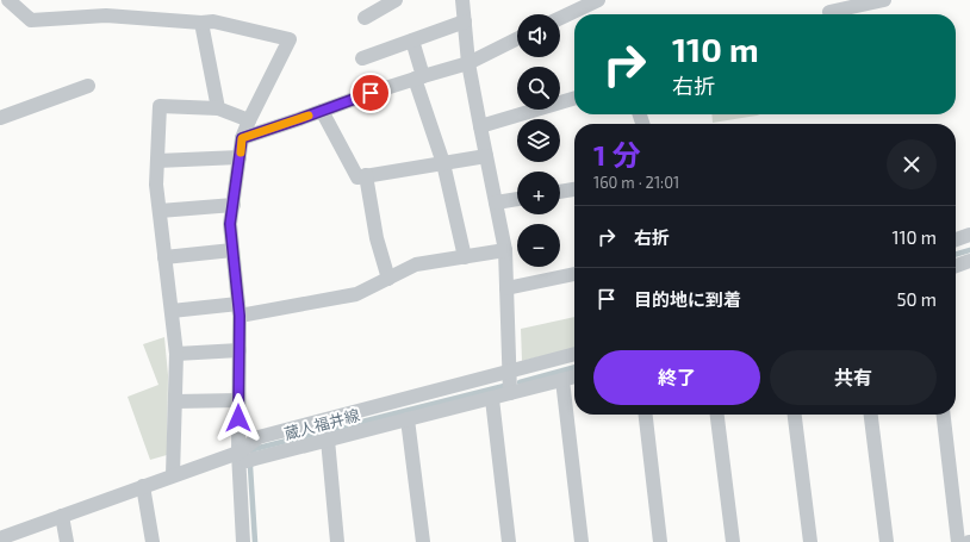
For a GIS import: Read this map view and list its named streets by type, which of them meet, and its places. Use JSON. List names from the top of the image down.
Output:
{
  "streets": {
    "street": ["蔵人福井線"]
  },
  "page": {
    "map_buttons": ["+", "−"],
    "turn": ["110 m", "右折"],
    "heading": ["1 分", "160 m · 21:01"],
    "list": [
      {
        "name": "右折",
        "value": "110 m"
      },
      {
        "name": "目的地に到着",
        "value": "50 m"
      }
    ],
    "buttons": ["終了", "共有"]
  }
}
